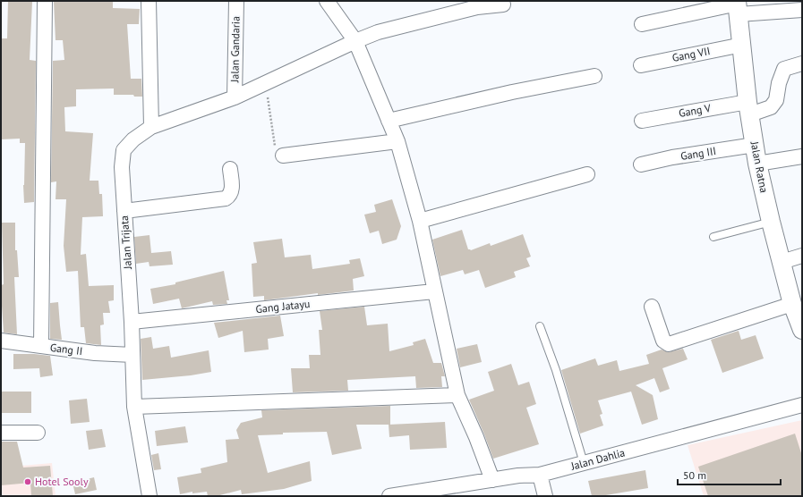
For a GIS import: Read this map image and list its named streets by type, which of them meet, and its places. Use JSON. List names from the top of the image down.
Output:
{
  "streets": {
    "street": [
      "Jalan Gandaria",
      "Gang VII",
      "Gang V",
      "Gang III",
      "Jalan Ratna",
      "Jalan Trijata",
      "Gang Jatayu",
      "Gang II",
      "Jalan Dahlia"
    ]
  },
  "crossings": [
    ["Gang VII", "Jalan Ratna"],
    ["Gang V", "Jalan Ratna"],
    ["Gang III", "Jalan Ratna"],
    ["Jalan Trijata", "Gang Jatayu"],
    ["Jalan Trijata", "Gang II"]
  ],
  "places": ["Hotel Sooly"],
  "scale_bar": "50 m"
}
